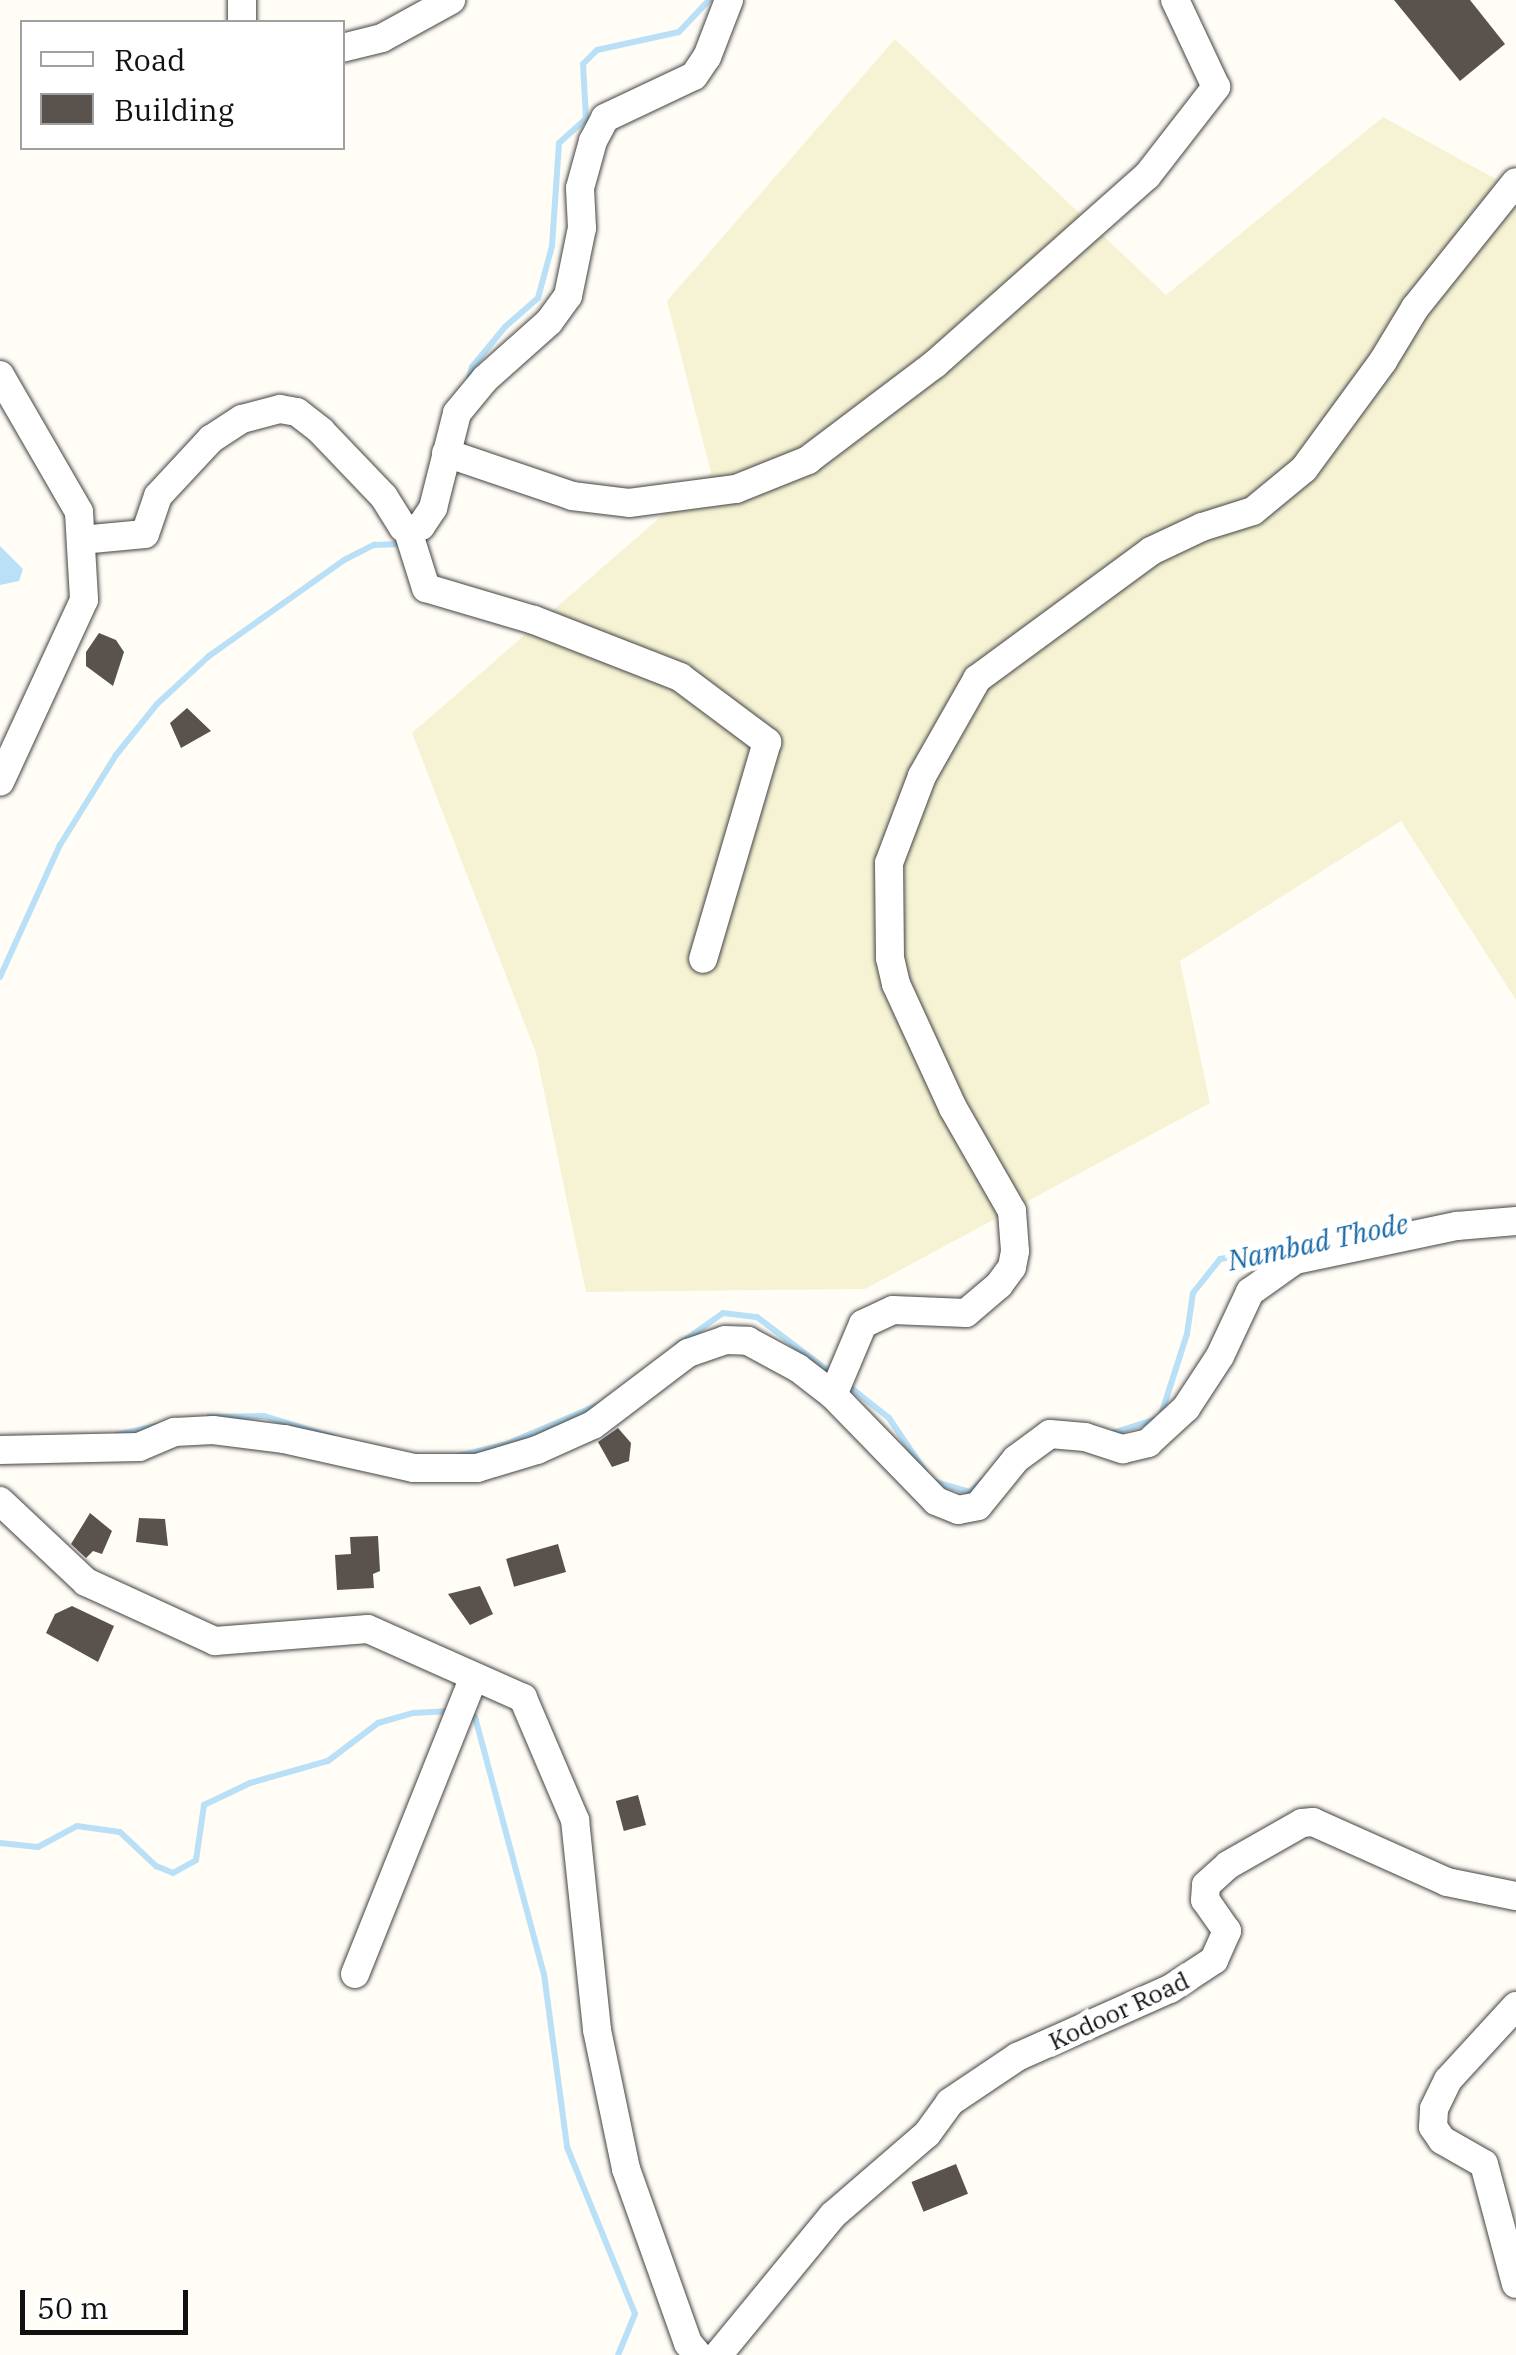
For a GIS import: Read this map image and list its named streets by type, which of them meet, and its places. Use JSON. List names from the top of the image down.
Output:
{
  "streets": {
    "street": ["Kodoor Road"]
  },
  "water": ["Nambad Thode"],
  "legend": ["Road", "Building"],
  "scale_bar": "50 m"
}
